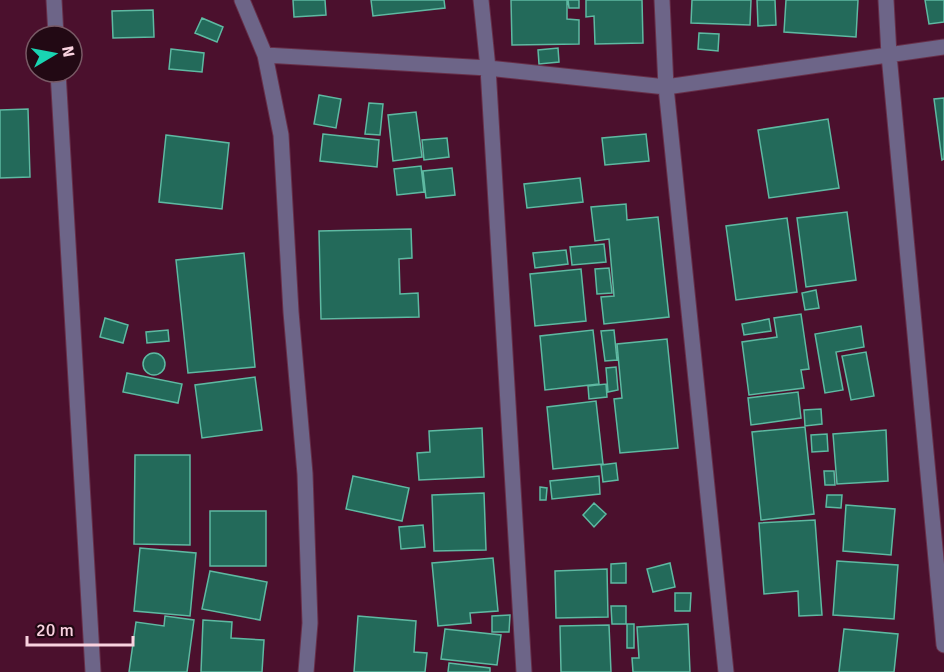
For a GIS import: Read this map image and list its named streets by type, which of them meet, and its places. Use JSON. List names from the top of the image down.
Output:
{
  "scale_bar": "20 m",
  "north": "right"
}
